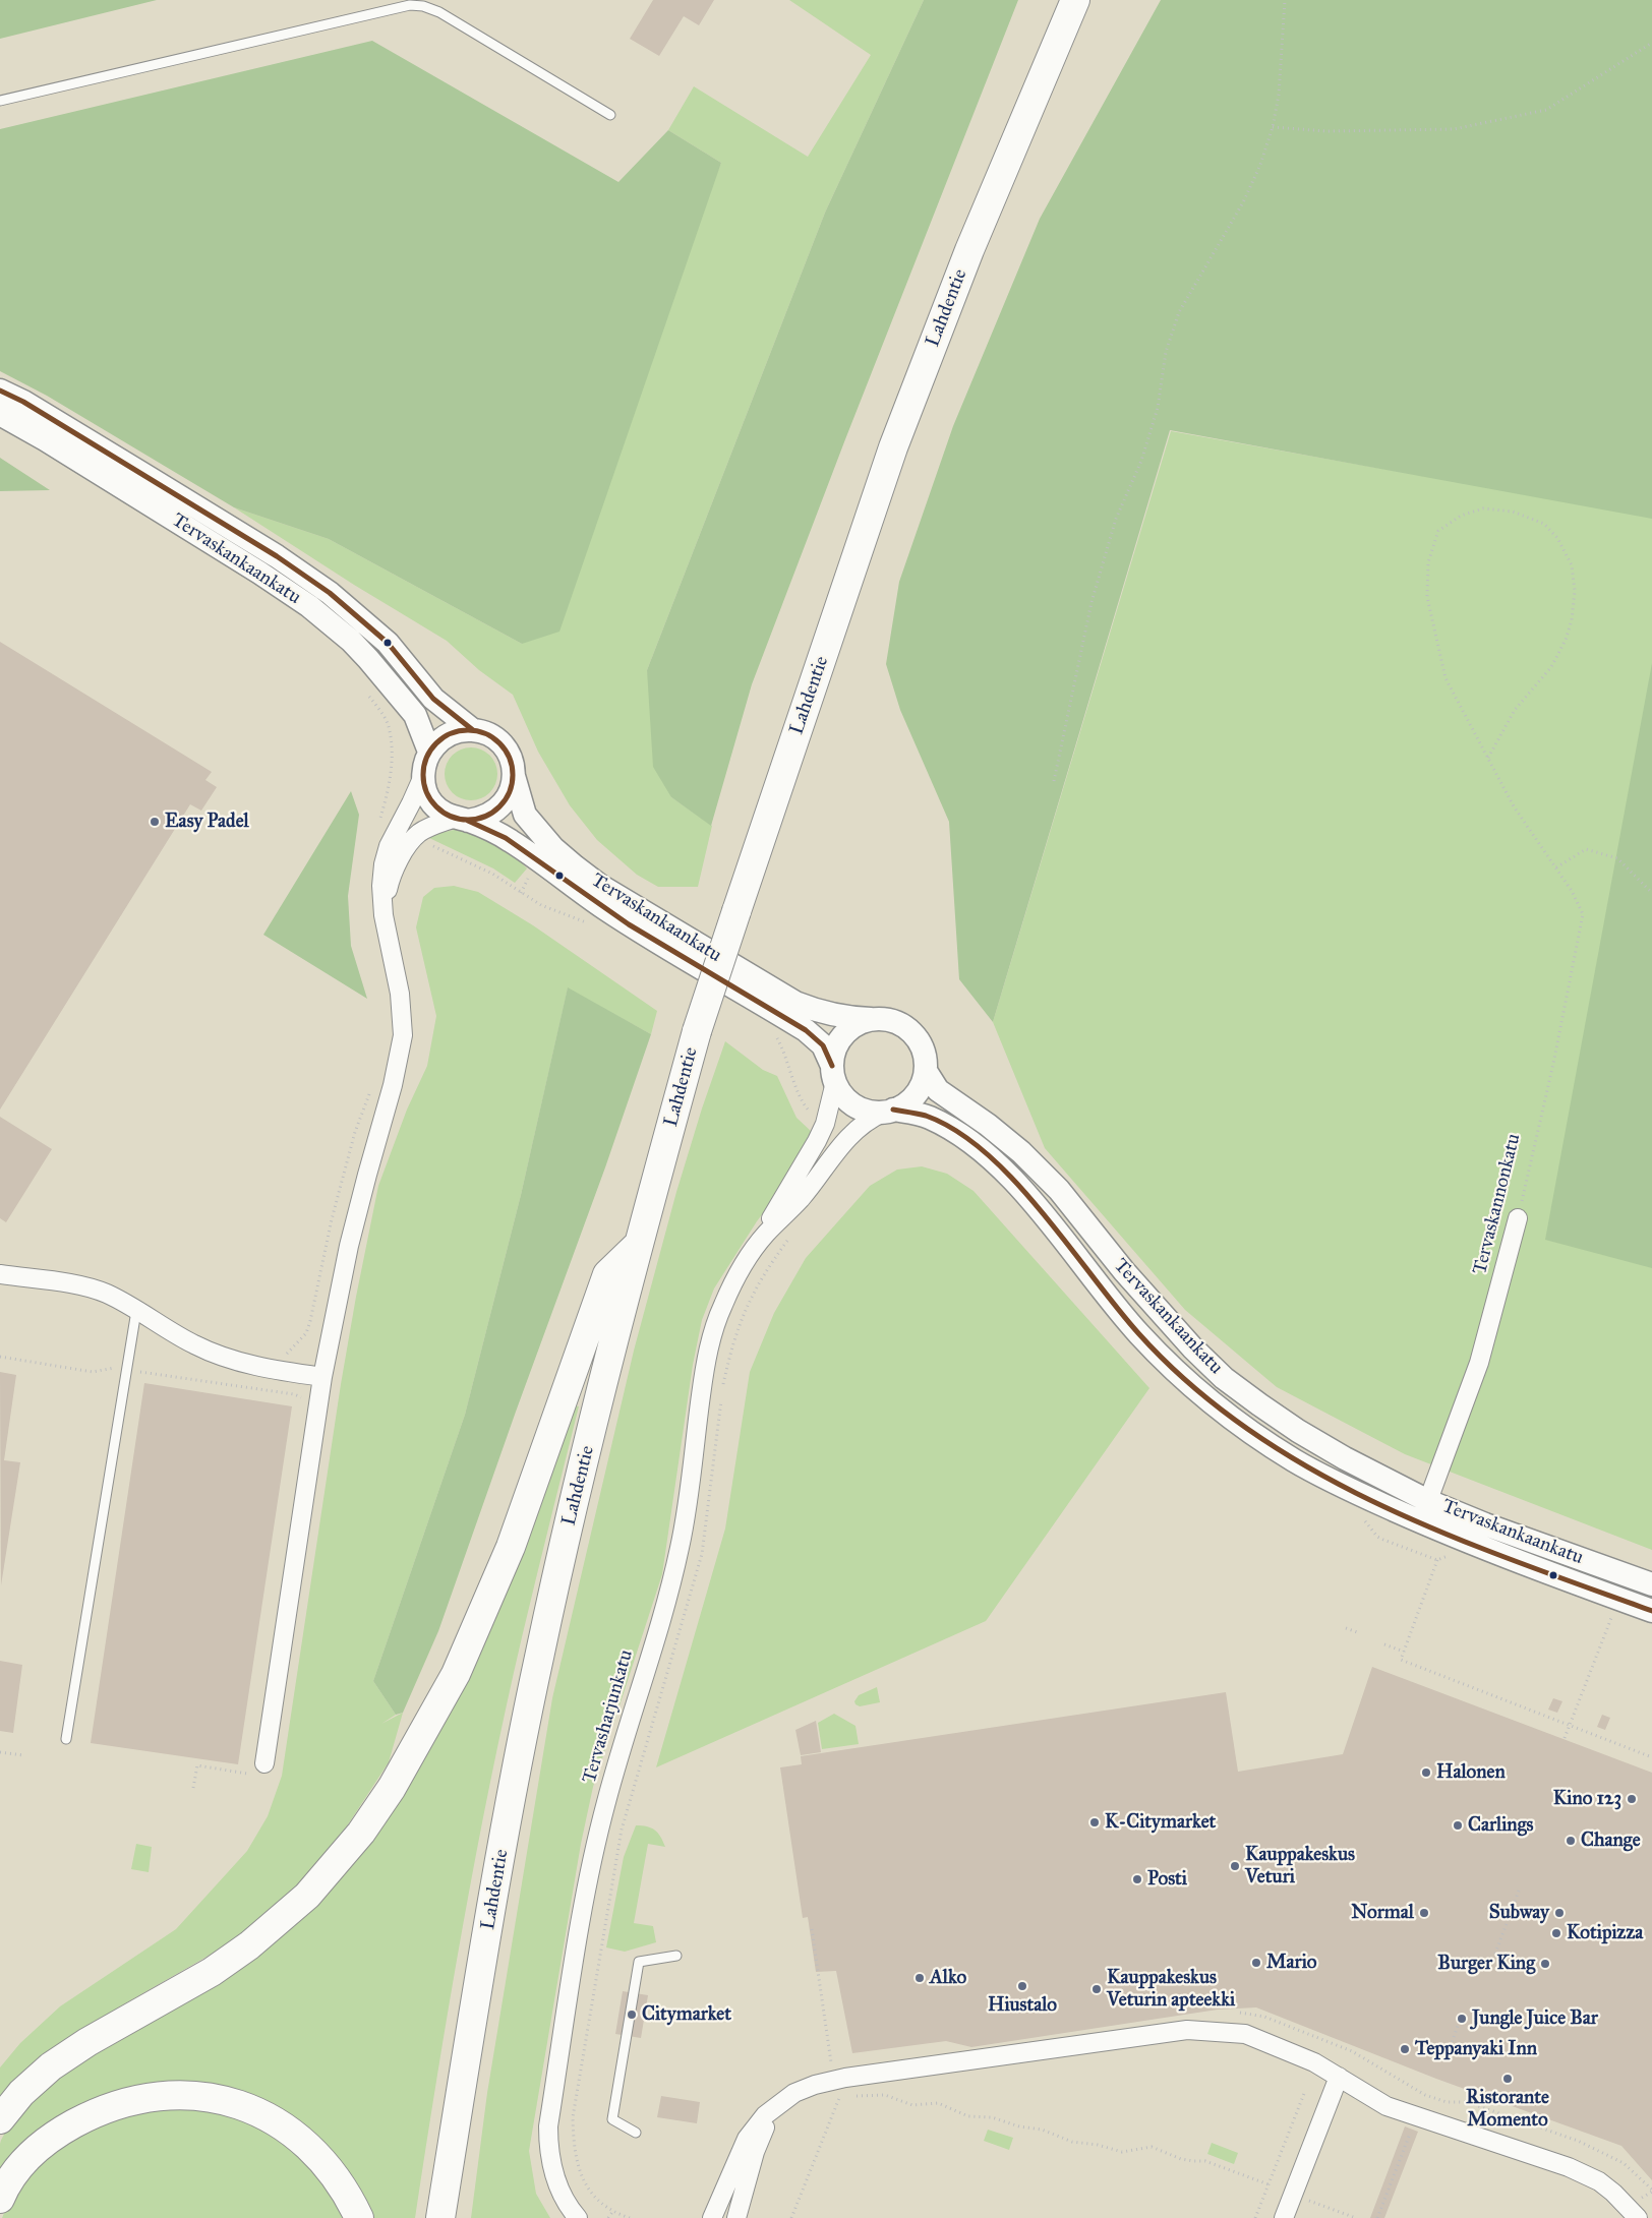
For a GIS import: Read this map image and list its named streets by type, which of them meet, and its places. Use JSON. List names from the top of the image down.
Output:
{
  "streets": {
    "highway": ["Lahdentie"],
    "street": ["Tervaskankaankatu", "Tervaskannonkatu", "Tervasharjunkatu"]
  },
  "crossings": [
    ["Tervaskankaankatu", "Tervaskannonkatu"],
    ["Tervaskankaankatu", "Tervasharjunkatu"]
  ],
  "places": [
    "Easy Padel",
    "Halonen",
    "Kino 123",
    "K-Citymarket",
    "Carlings",
    "Change",
    "Kauppakeskus Veturi",
    "Posti",
    "Normal",
    "Subway",
    "Kotipizza",
    "Mario",
    "Burger King",
    "Alko",
    "Hiustalo",
    "Kauppakeskus Veturin apteekki",
    "Citymarket",
    "Jungle Juice Bar",
    "Teppanyaki Inn",
    "Ristorante Momento"
  ]
}
